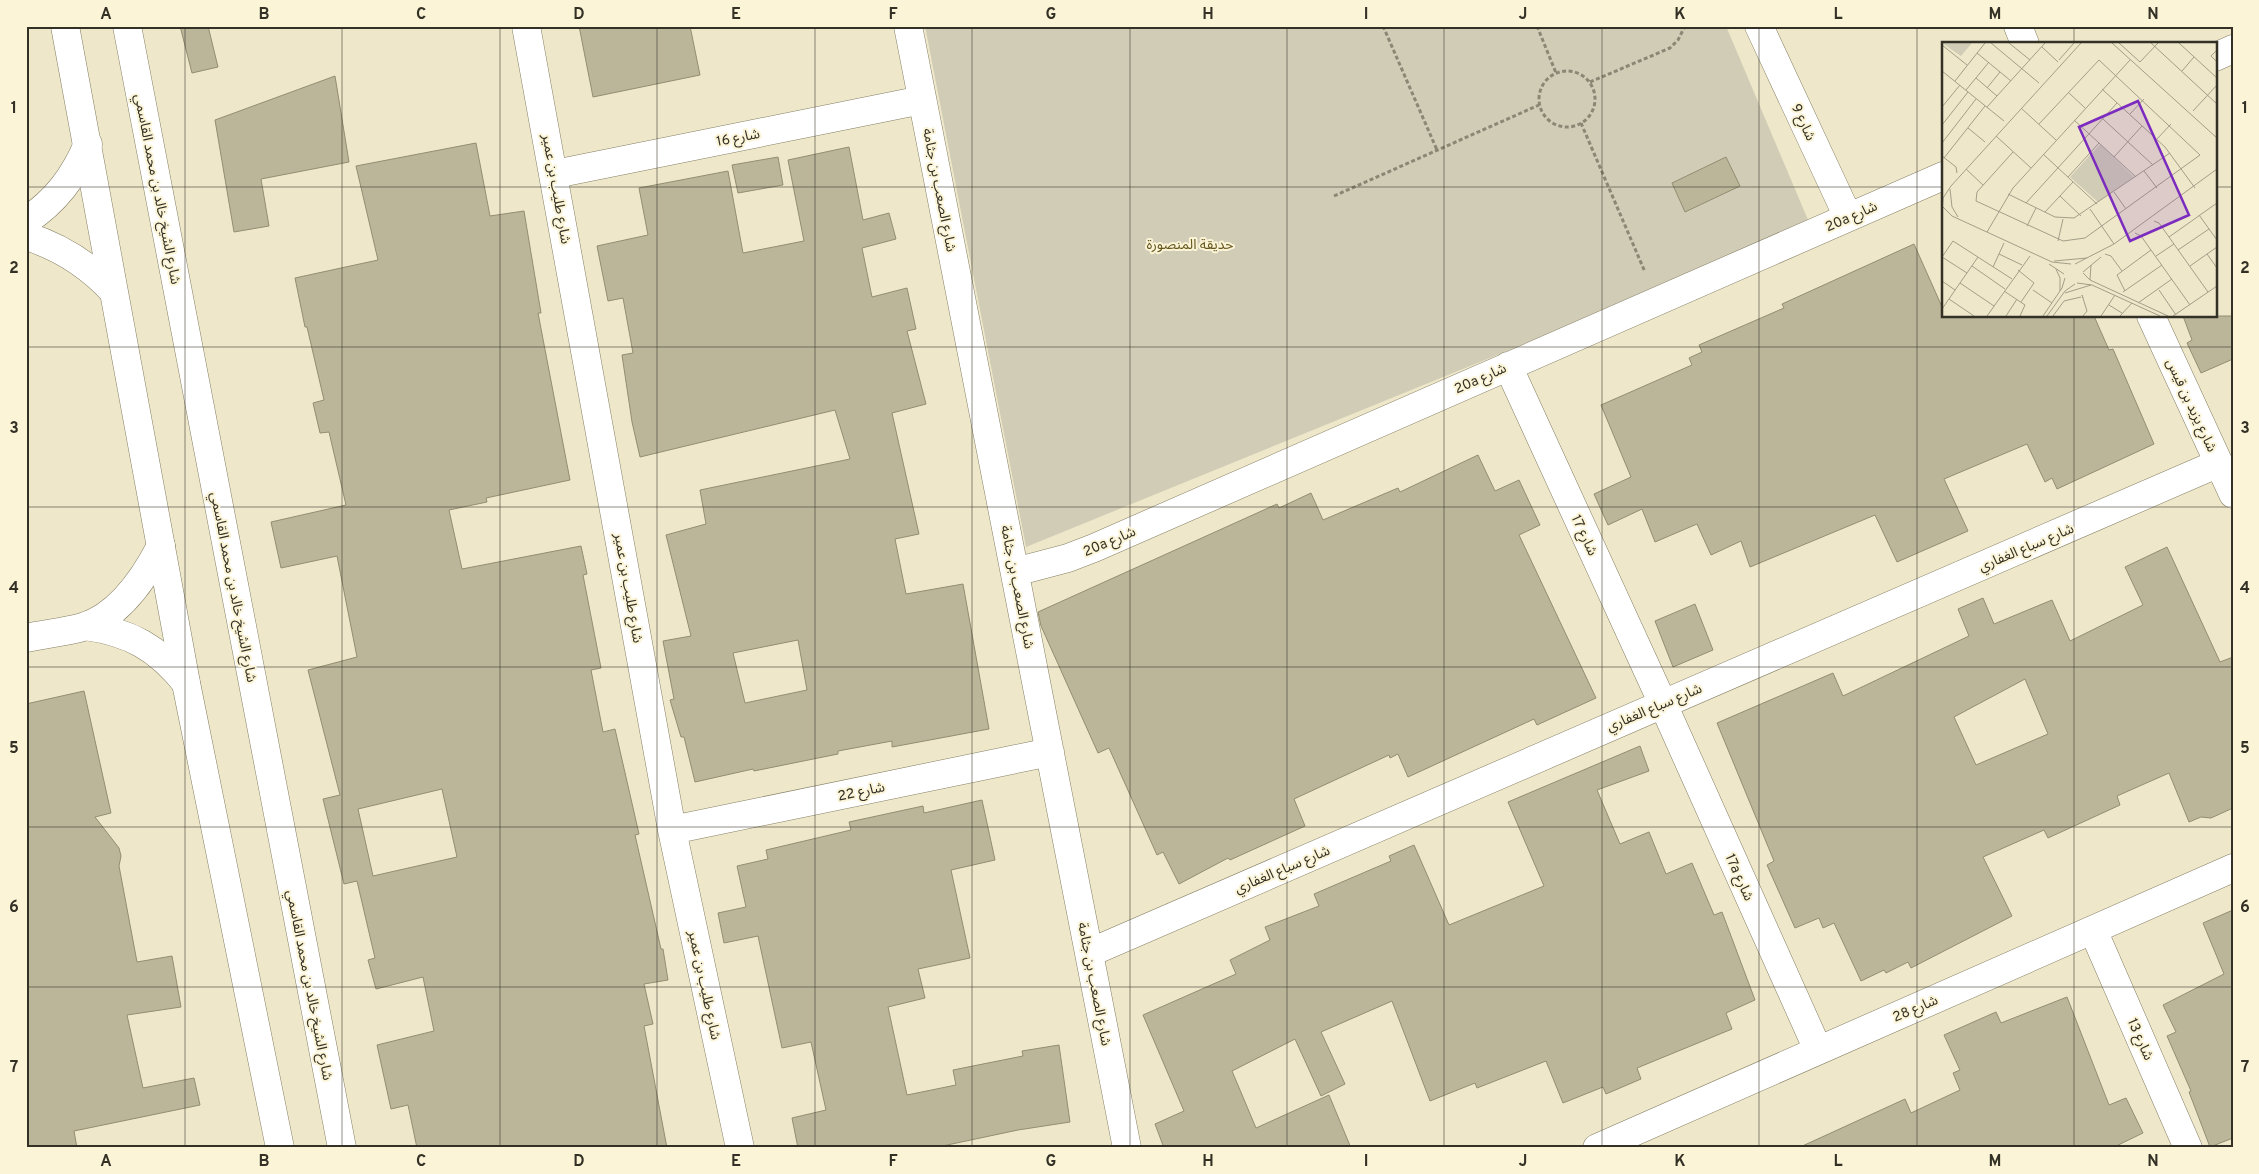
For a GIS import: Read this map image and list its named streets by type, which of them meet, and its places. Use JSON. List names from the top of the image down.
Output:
{
  "streets": {
    "street": [
      "شارع 9",
      "شارع 16",
      "شارع الشيخ خالد بن محمد القاسمي",
      "شارع طليب بن عمير",
      "شارع الصعب بن جثامة",
      "20a شارع",
      "شارع يزيد بن قيس",
      "شارع 17",
      "شارع سباع الغفاري",
      "شارع 22",
      "17a شارع",
      "شارع 28",
      "شارع 13"
    ]
  },
  "crossings": [
    ["شارع 9", "20a شارع"],
    ["شارع 16", "شارع طليب بن عمير"],
    ["شارع 16", "شارع الصعب بن جثامة"],
    ["شارع طليب بن عمير", "شارع 22"],
    ["شارع الصعب بن جثامة", "20a شارع"],
    ["شارع الصعب بن جثامة", "شارع سباع الغفاري"],
    ["شارع الصعب بن جثامة", "شارع 22"],
    ["20a شارع", "شارع 17"],
    ["شارع يزيد بن قيس", "شارع سباع الغفاري"],
    ["شارع 17", "شارع سباع الغفاري"],
    ["شارع 17", "17a شارع"],
    ["شارع سباع الغفاري", "17a شارع"],
    ["17a شارع", "شارع 28"],
    ["شارع 28", "شارع 13"]
  ],
  "parks": ["حديقة المنصورة"],
  "grid": {
    "columns": [
      "A",
      "B",
      "C",
      "D",
      "E",
      "F",
      "G",
      "H",
      "I",
      "J",
      "K",
      "L",
      "M",
      "N"
    ],
    "rows": [
      "1",
      "2",
      "3",
      "4",
      "5",
      "6",
      "7"
    ]
  }
}
